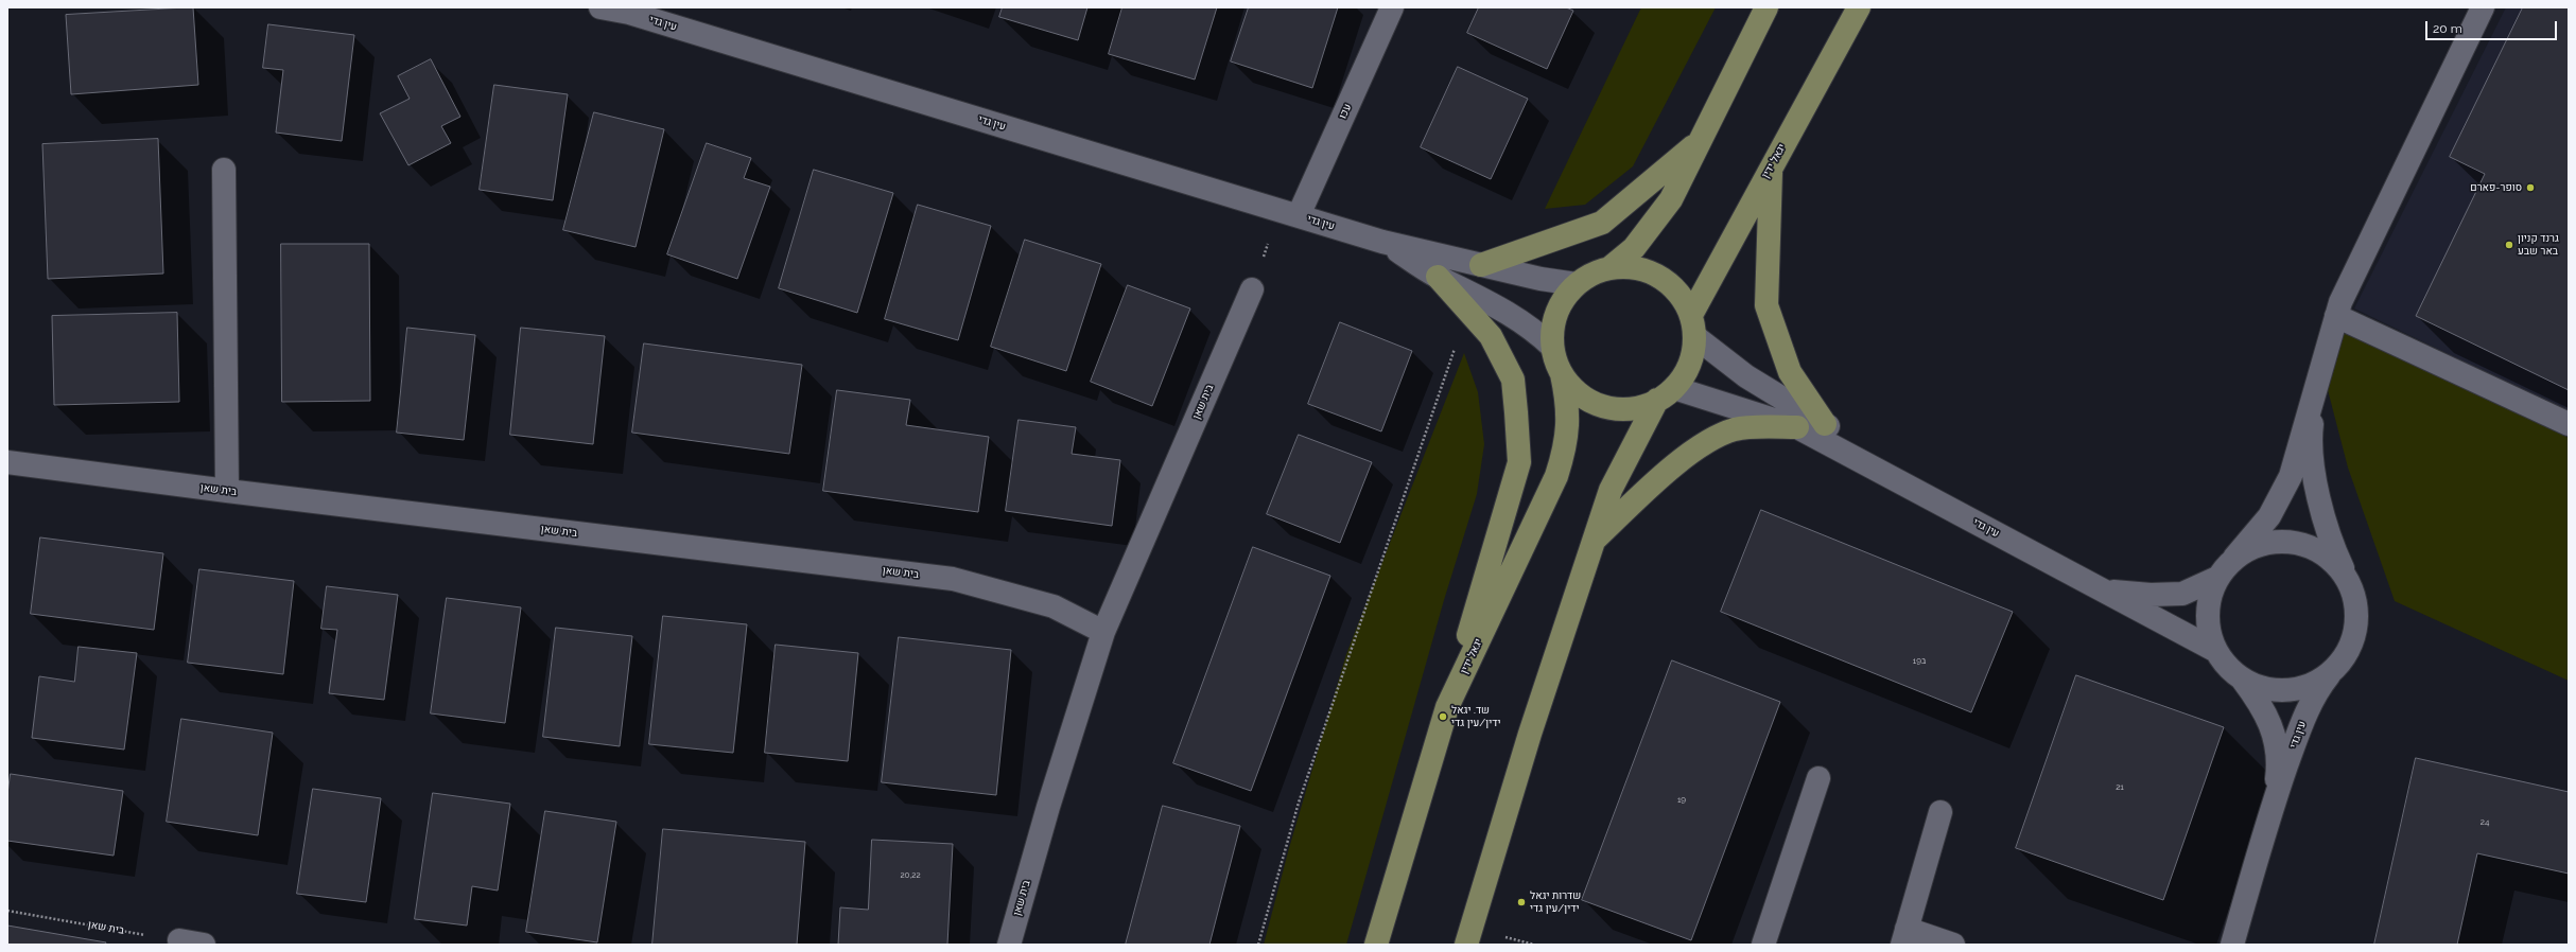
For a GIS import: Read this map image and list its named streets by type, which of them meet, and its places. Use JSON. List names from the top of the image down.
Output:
{
  "streets": {
    "main road": ["יגאל ידין"],
    "street": ["עין גדי", "עכו", "בית שאן"]
  },
  "crossings": [
    ["עין גדי", "עכו"],
    ["עין גדי", "יגאל ידין"]
  ],
  "places": [
    "סופר-פארם",
    "גרנד קניון באר שבע",
    "שד. יגאל ידין/עין גדי",
    "שדרות יגאל ידין/עין גדי"
  ],
  "house_numbers": [
    "19ב",
    "21",
    "19",
    "24",
    "20,22"
  ],
  "scale_bar": "20 m"
}
